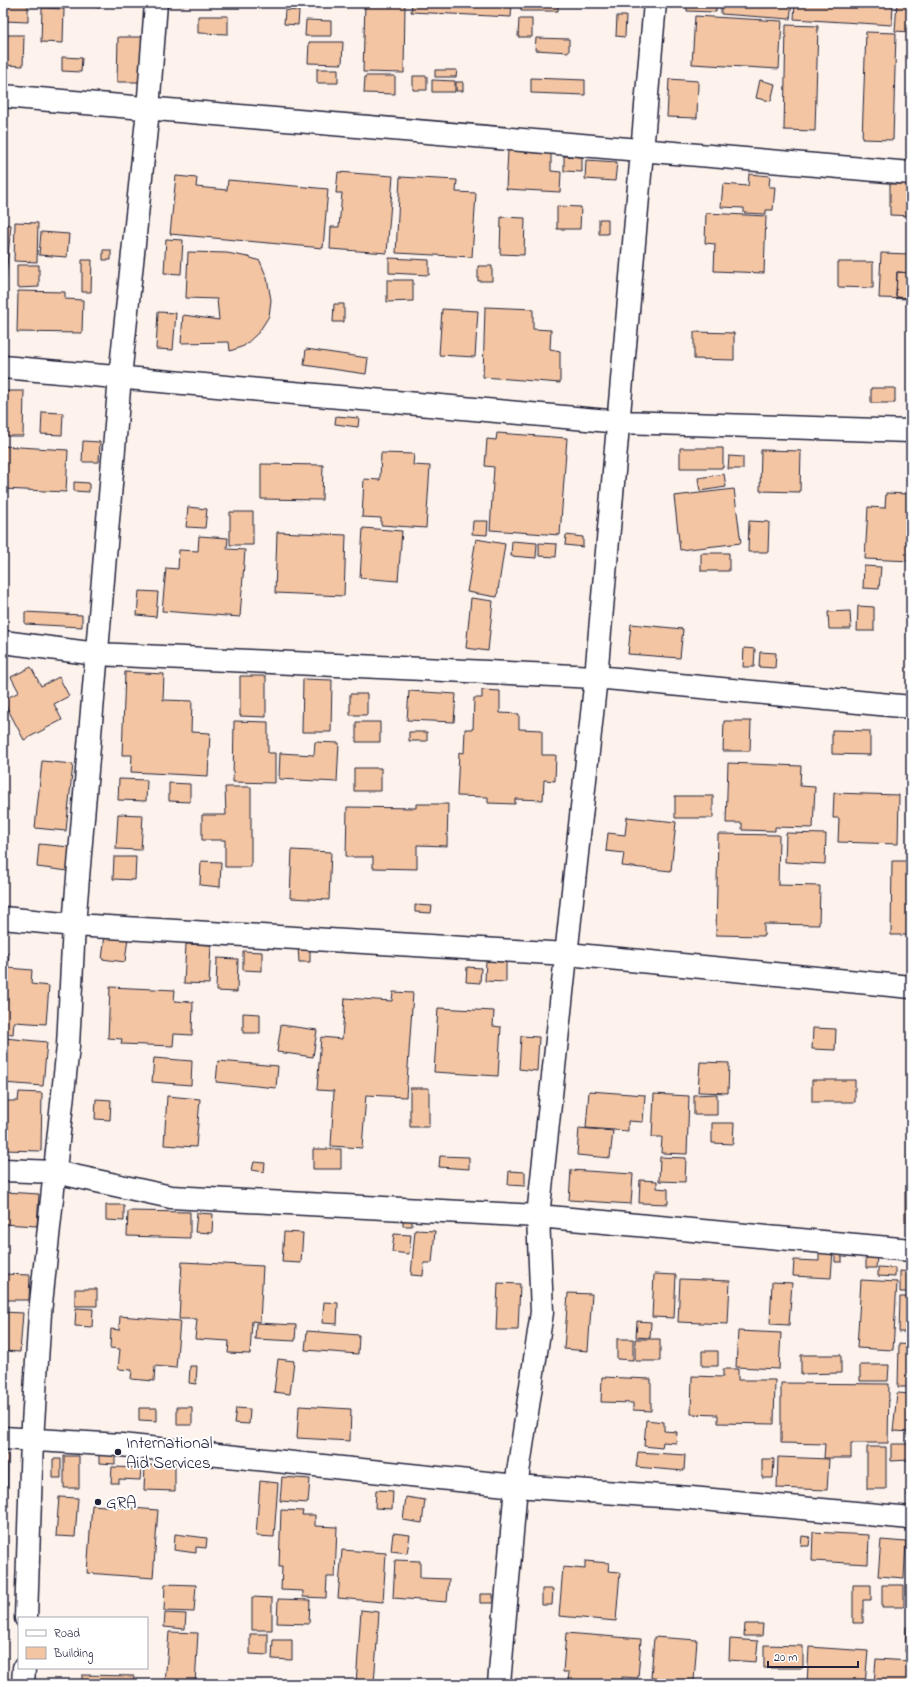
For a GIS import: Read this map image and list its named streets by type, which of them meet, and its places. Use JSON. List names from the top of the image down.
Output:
{
  "places": ["International Aid Services", "GRA"],
  "legend": ["Road", "Building"],
  "scale_bar": "20 m"
}
